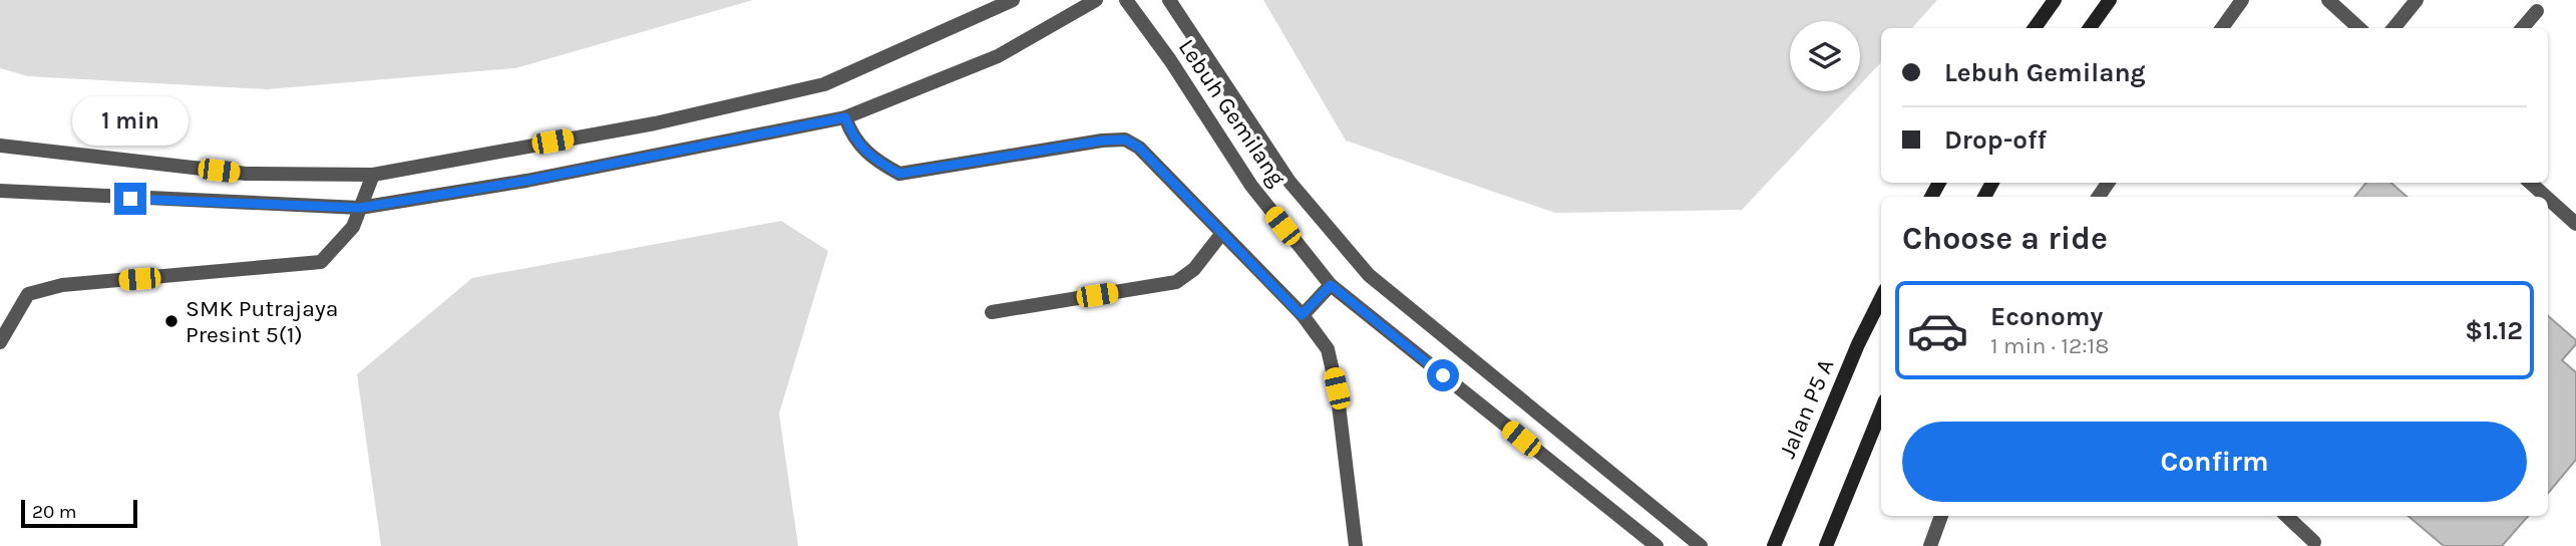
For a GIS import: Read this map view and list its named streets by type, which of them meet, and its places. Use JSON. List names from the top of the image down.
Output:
{
  "streets": {
    "street": ["Lebuh Gemilang", "Jalan P5 A"]
  },
  "places": ["SMK Putrajaya Presint 5(1)"],
  "scale_bar": "20 m",
  "page": {
    "banner": ["Lebuh Gemilang", "Drop-off"],
    "bubble": "1 min",
    "heading": "Choose a ride",
    "list": [
      {
        "name": "Economy",
        "note": "1 min · 12:18",
        "value": "$1.12"
      }
    ],
    "buttons": "Confirm",
    "scale": "20 m"
  }
}
